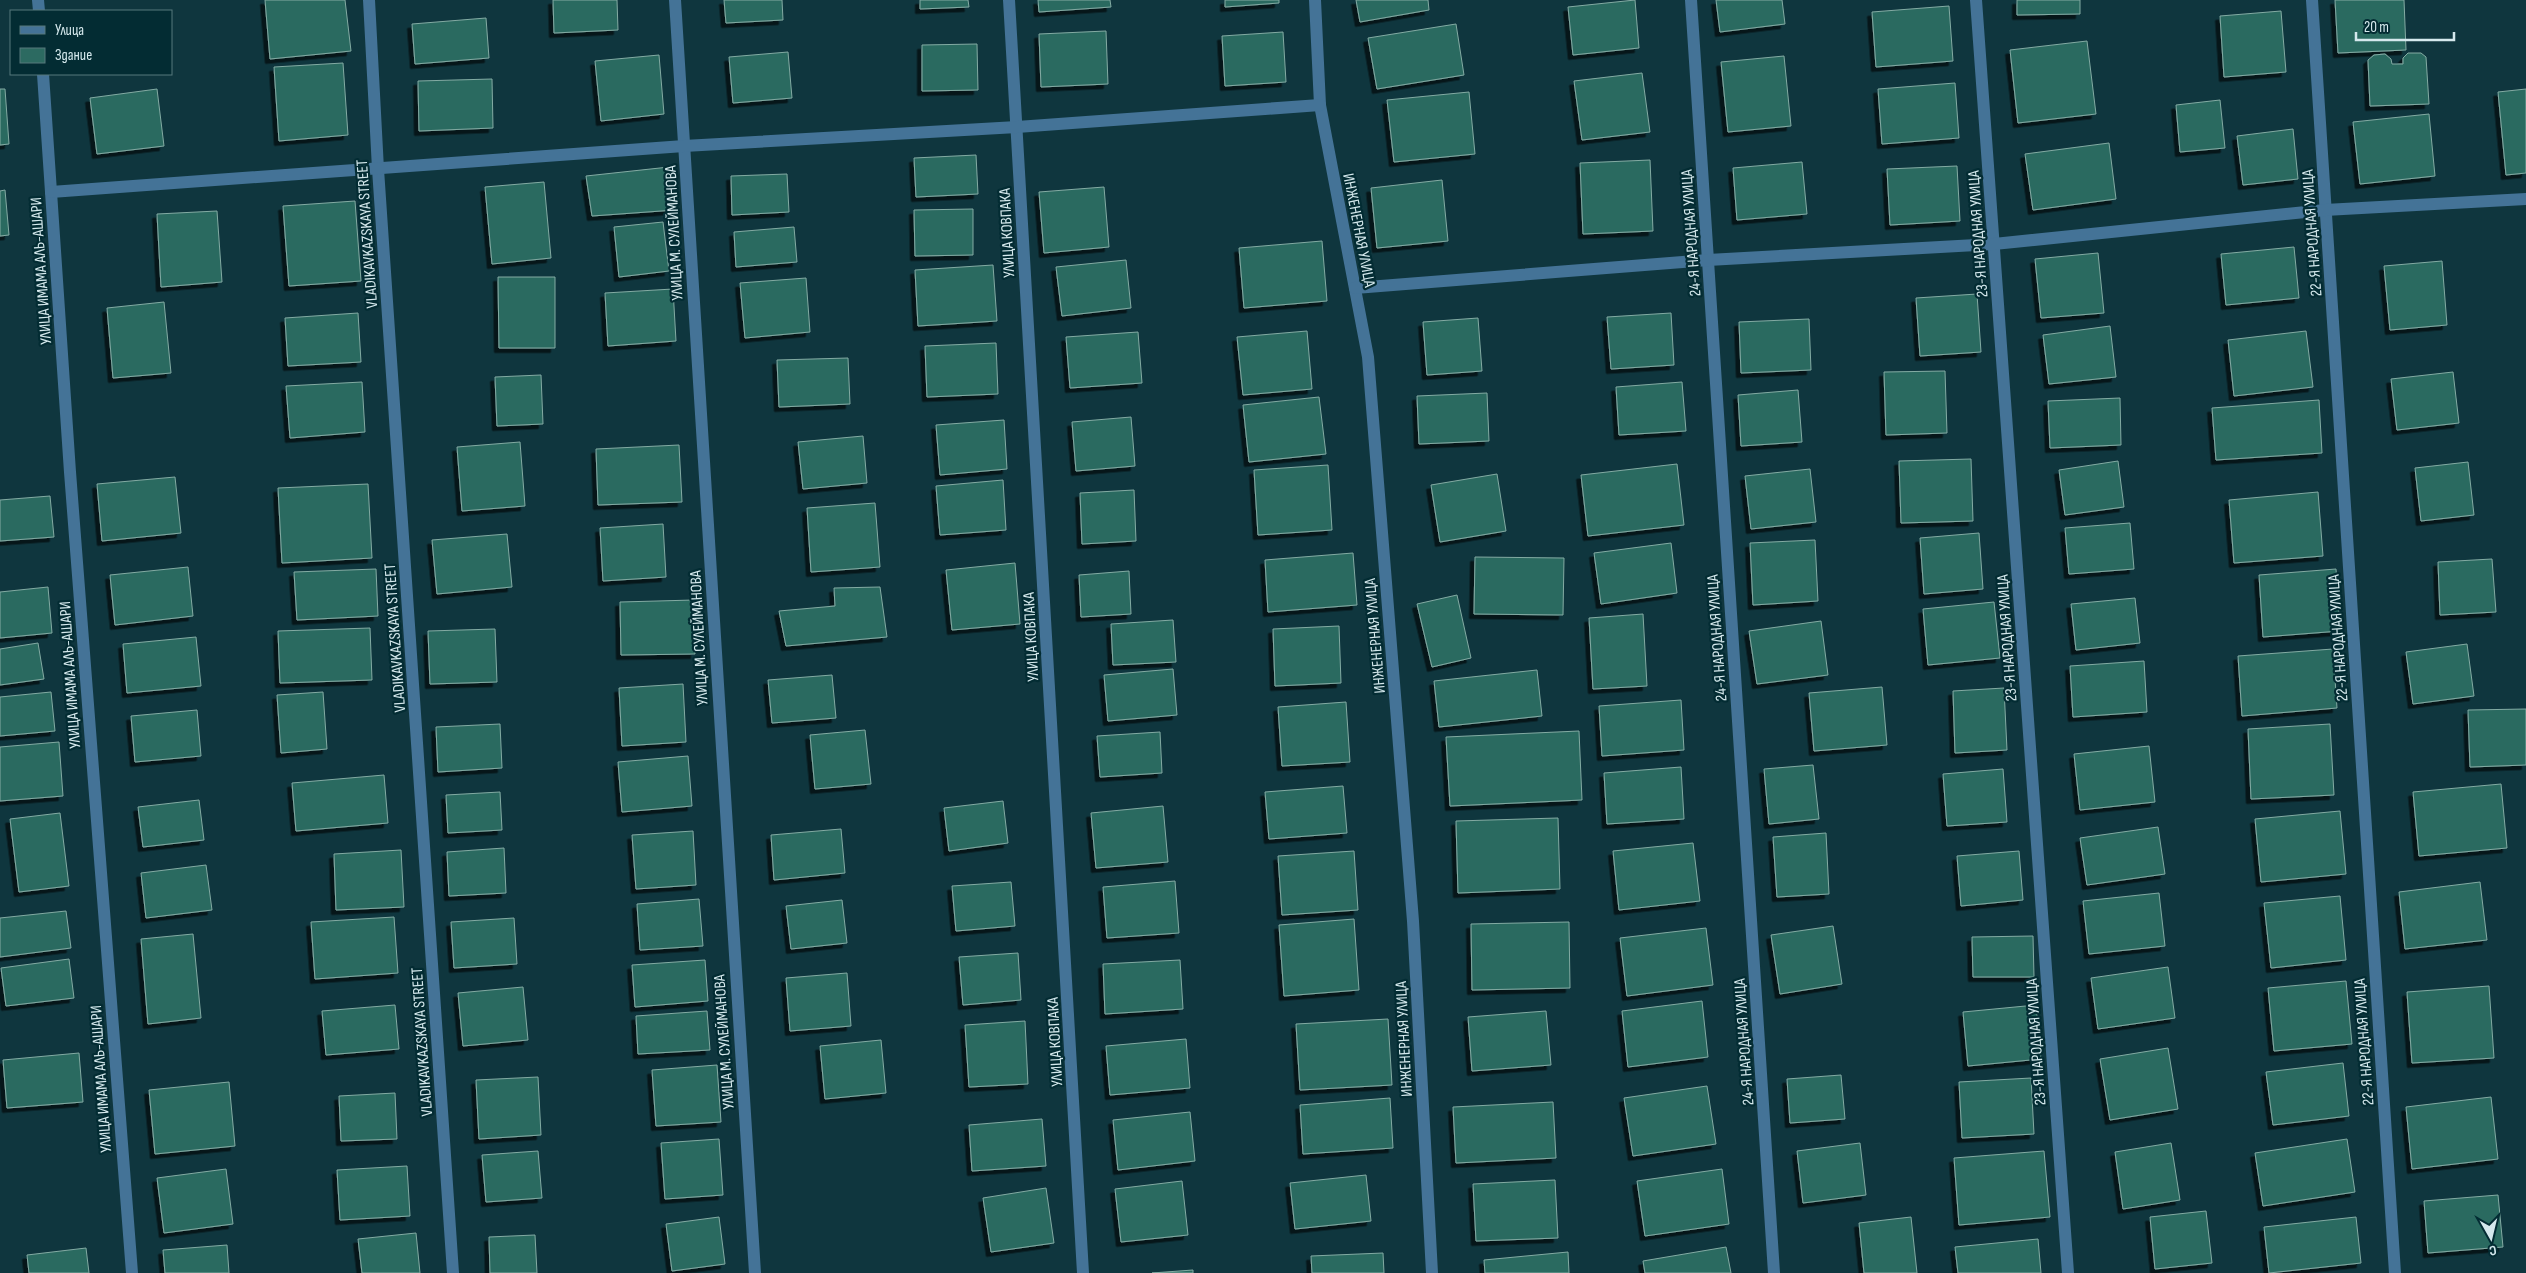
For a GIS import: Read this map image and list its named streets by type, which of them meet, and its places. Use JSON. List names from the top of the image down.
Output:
{
  "streets": {
    "street": [
      "ИНЖЕНЕРНАЯ УЛИЦА",
      "УЛИЦА М. СУЛЕЙМАНОВА",
      "УЛИЦА КОВПАКА",
      "24-Я НАРОДНАЯ УЛИЦА",
      "22-Я НАРОДНАЯ УЛИЦА",
      "VLADIKAVKAZSKAYA STREET",
      "23-Я НАРОДНАЯ УЛИЦА",
      "УЛИЦА ИМАМА АЛЬ-АШАРИ"
    ]
  },
  "legend": ["Улица", "Здание"],
  "scale_bar": "20 m",
  "north": "bottom"
}
